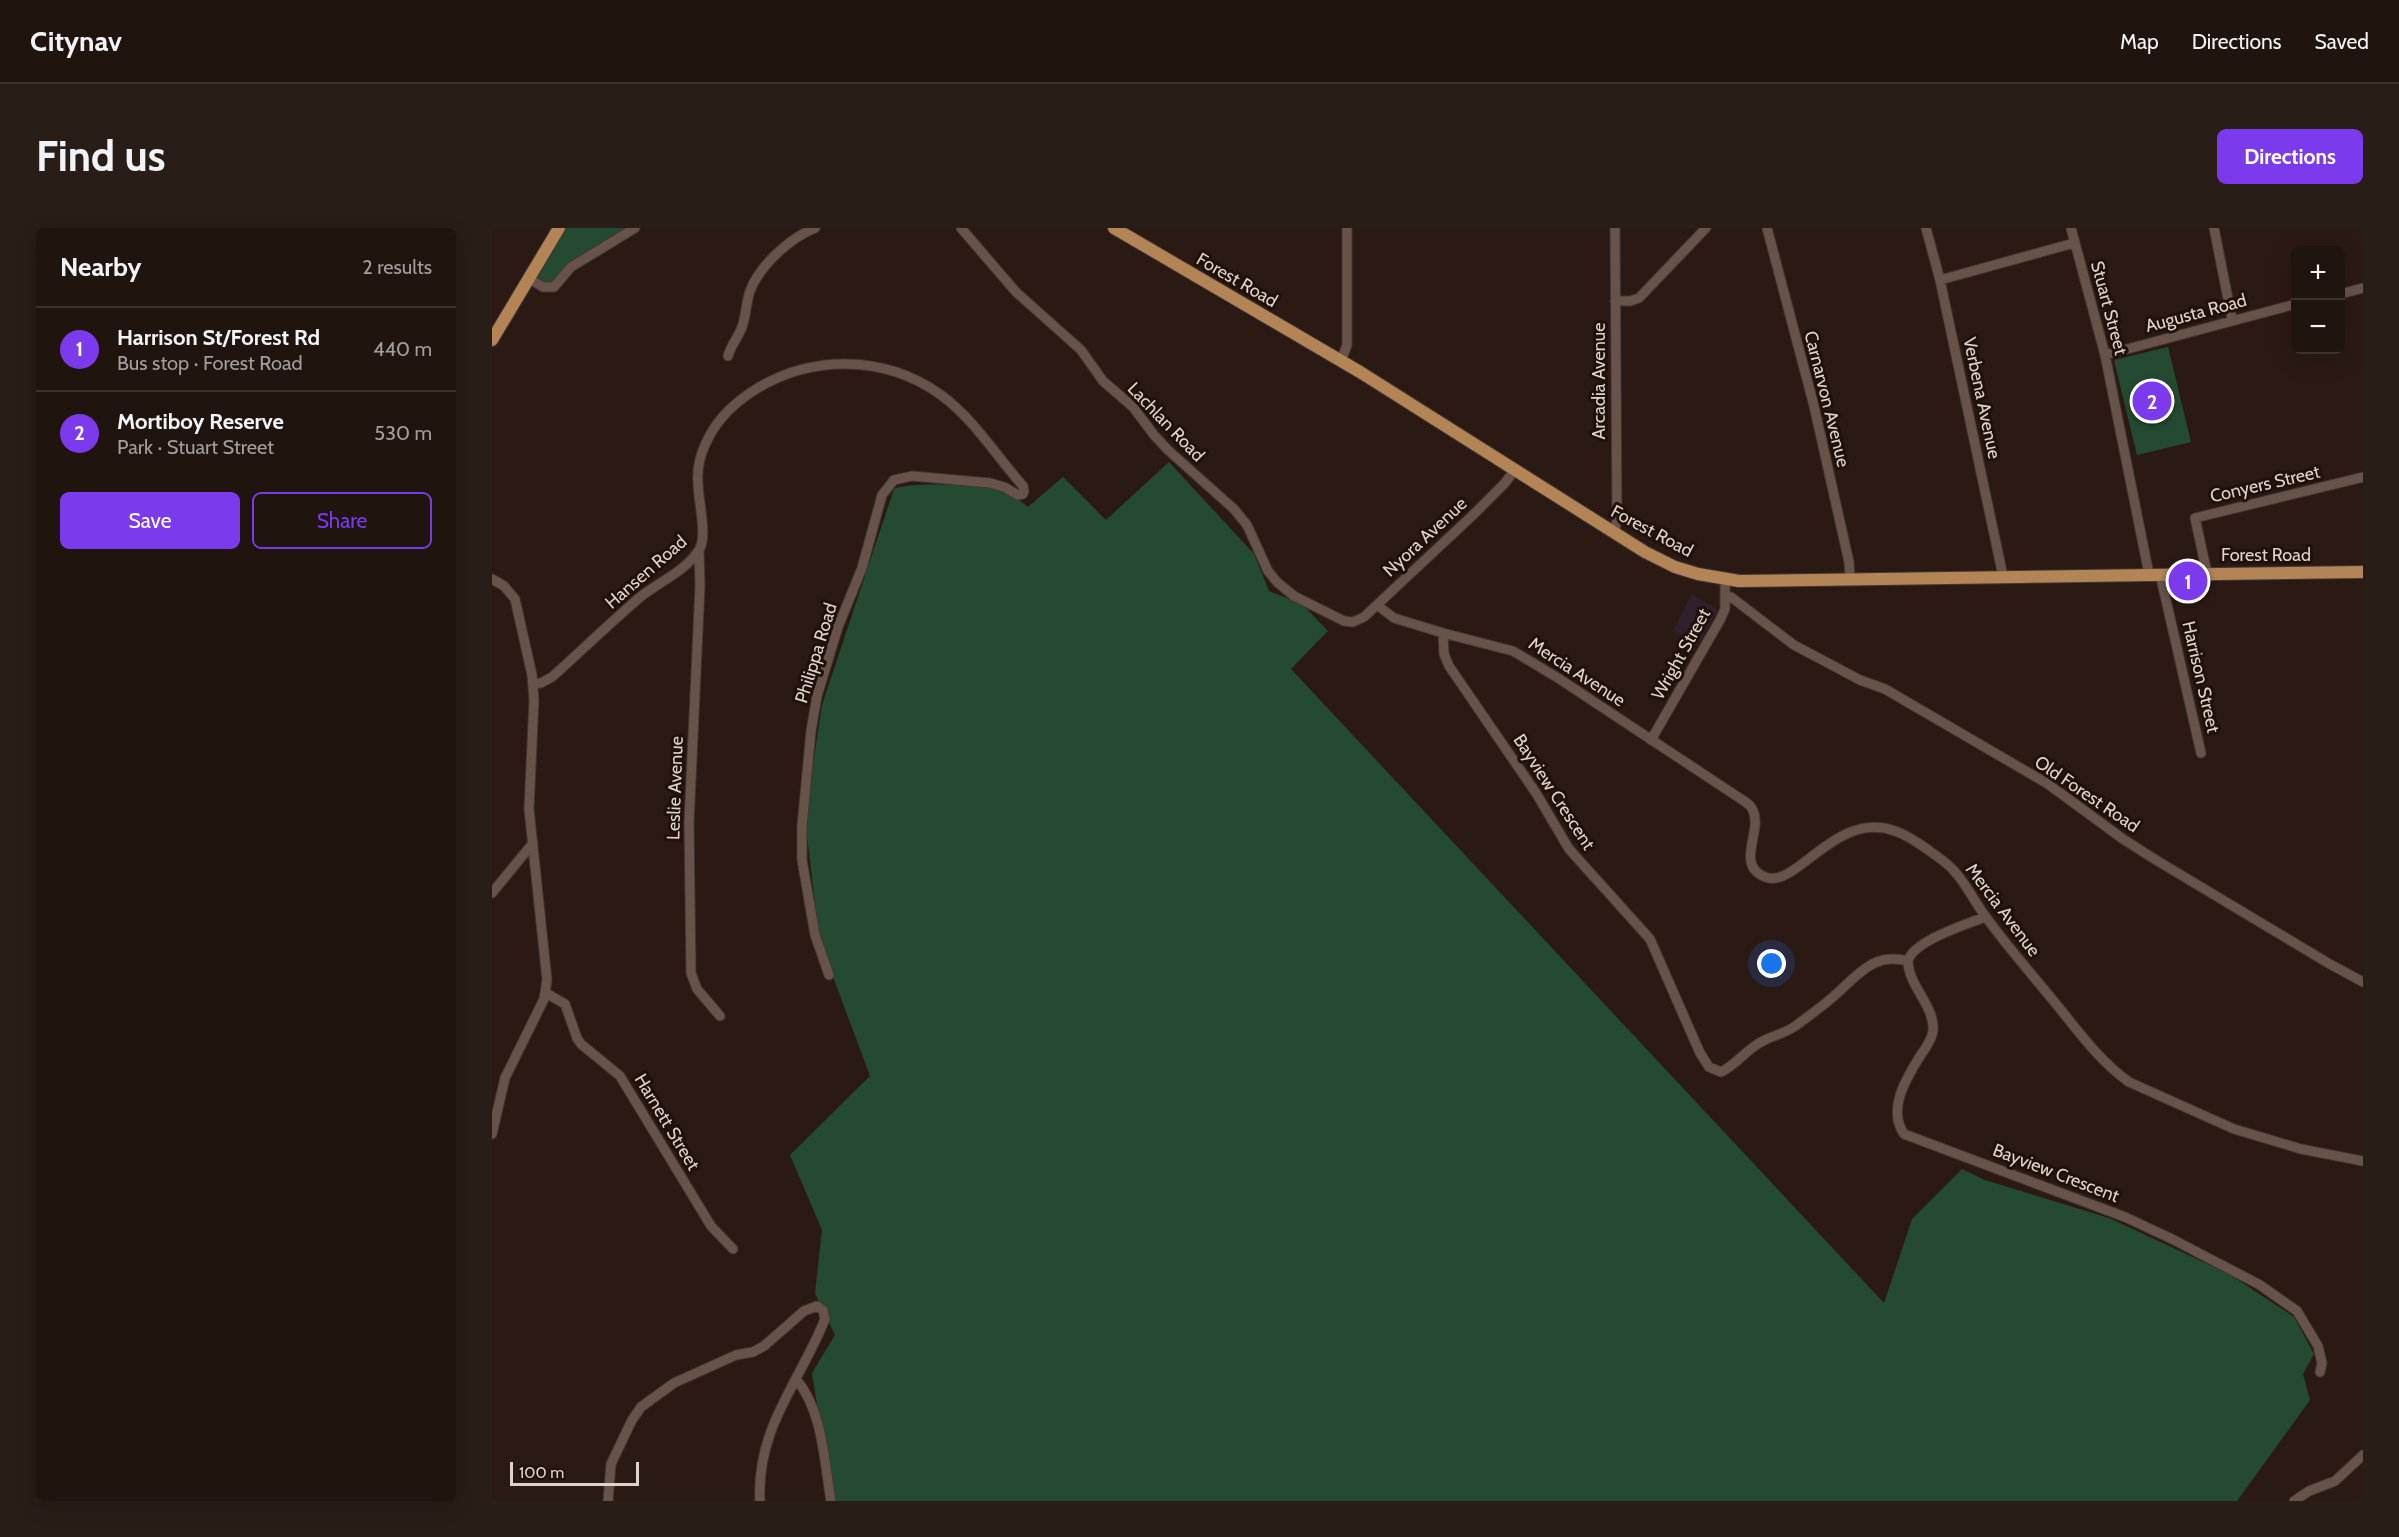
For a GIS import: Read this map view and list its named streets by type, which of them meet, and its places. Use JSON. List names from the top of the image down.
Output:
{
  "streets": {
    "main road": ["Forest Road"],
    "street": [
      "Stuart Street",
      "Augusta Road",
      "Arcadia Avenue",
      "Verbena Avenue",
      "Carnarvon Avenue",
      "Lachlan Road",
      "Conyers Street",
      "Nyora Avenue",
      "Hansen Road",
      "Philippa Road",
      "Wright Street",
      "Mercia Avenue",
      "Harrison Street",
      "Leslie Avenue",
      "Bayview Crescent",
      "Old Forest Road",
      "Harnett Street"
    ]
  },
  "crossings": [
    ["Forest Road", "Stuart Street"],
    ["Forest Road", "Arcadia Avenue"],
    ["Forest Road", "Verbena Avenue"],
    ["Forest Road", "Carnarvon Avenue"],
    ["Forest Road", "Conyers Street"],
    ["Forest Road", "Nyora Avenue"],
    ["Forest Road", "Wright Street"],
    ["Forest Road", "Harrison Street"],
    ["Stuart Street", "Augusta Road"],
    ["Stuart Street", "Harrison Street"],
    ["Lachlan Road", "Nyora Avenue"],
    ["Nyora Avenue", "Mercia Avenue"],
    ["Hansen Road", "Philippa Road"],
    ["Hansen Road", "Leslie Avenue"],
    ["Wright Street", "Mercia Avenue"],
    ["Mercia Avenue", "Bayview Crescent"]
  ],
  "scale_bar": "100 m",
  "page": {
    "header": "Citynav",
    "nav": ["Map", "Directions", "Saved"],
    "buttons": [
      "Directions",
      ["Save", "Share"]
    ],
    "title": "Find us",
    "heading": ["Nearby", "2 results"],
    "map_buttons": ["+", "−"],
    "list": [
      {
        "mark": "1",
        "name": "Harrison St/Forest Rd",
        "note": "Bus stop · Forest Road",
        "value": "440 m"
      },
      {
        "mark": "2",
        "name": "Mortiboy Reserve",
        "note": "Park · Stuart Street",
        "value": "530 m"
      }
    ],
    "pins": ["2", "1"],
    "scale": "100 m"
  }
}
